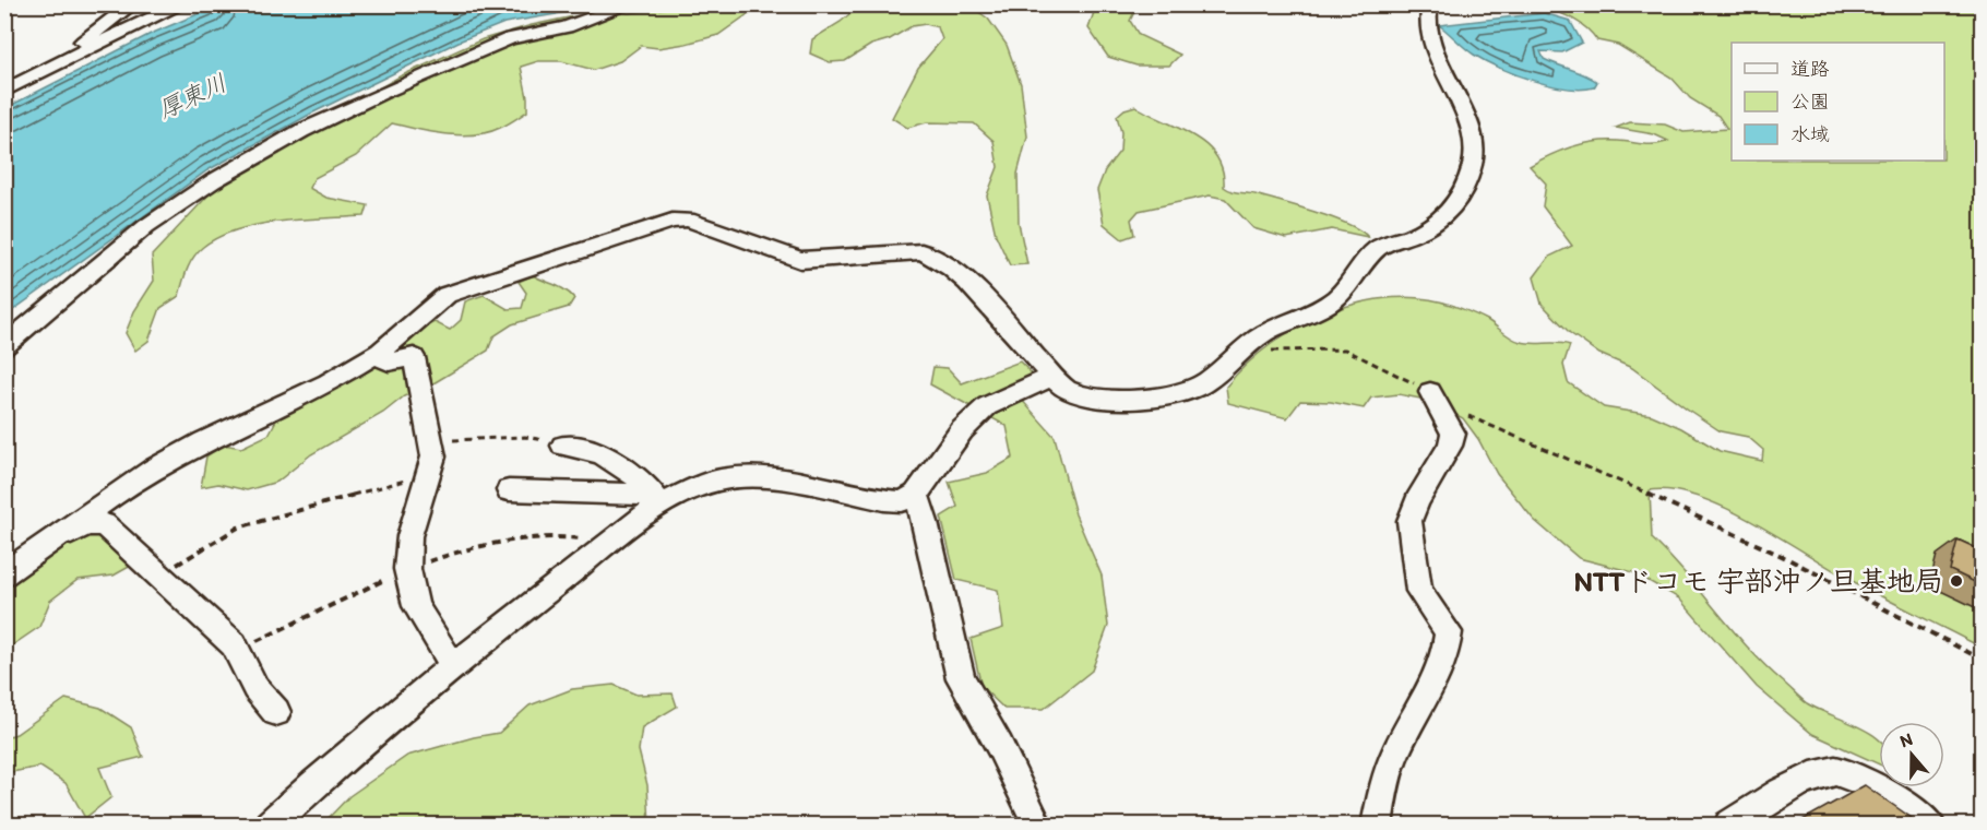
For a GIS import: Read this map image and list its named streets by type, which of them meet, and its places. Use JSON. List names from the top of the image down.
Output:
{
  "water": ["厚東川"],
  "places": ["NTTドコモ 宇部沖ノ旦基地局"],
  "legend": ["道路", "公園", "水域"],
  "north": "top"
}
